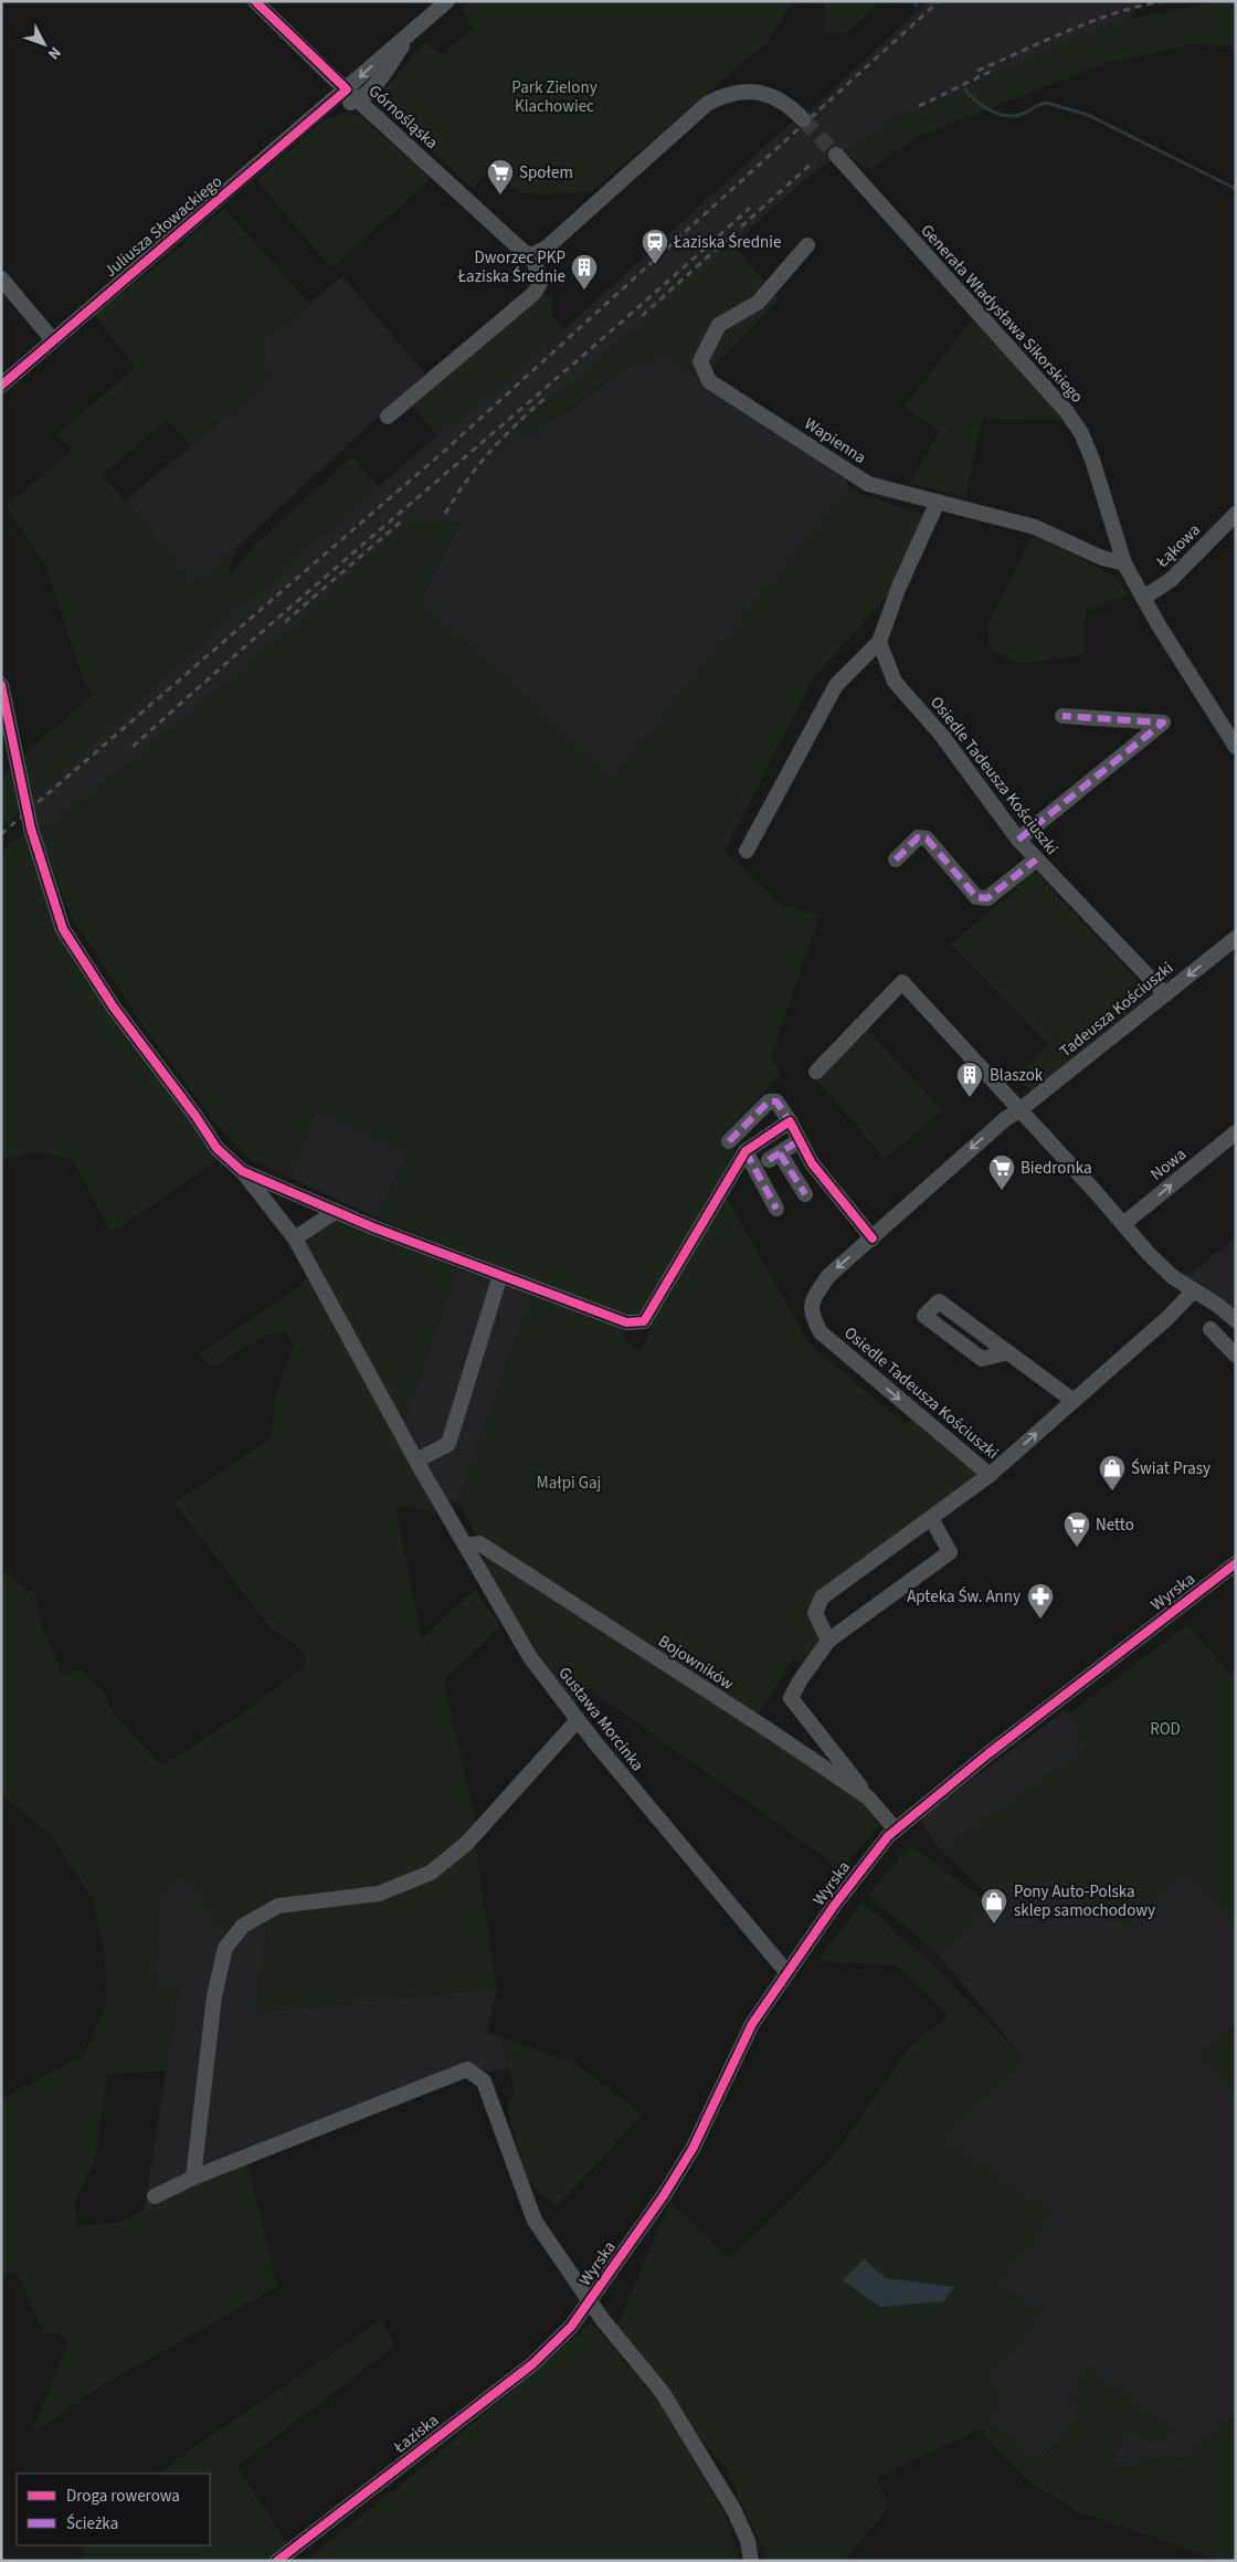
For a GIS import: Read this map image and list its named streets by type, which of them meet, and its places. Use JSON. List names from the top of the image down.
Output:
{
  "streets": {
    "street": [
      "Górnośląska",
      "Juliusza Słowackiego",
      "Generała Władysława Sikorskiego",
      "Wapienna",
      "Łąkowa",
      "Osiedle Tadeusza Kościuszki",
      "Tadeusza Kościuszki",
      "Nowa",
      "Wyrska",
      "Bojowników",
      "Gustawa Morcinka",
      "Łaziska"
    ]
  },
  "crossings": [
    ["Górnośląska", "Juliusza Słowackiego"],
    ["Generała Władysława Sikorskiego", "Wapienna"],
    ["Generała Władysława Sikorskiego", "Łąkowa"],
    ["Osiedle Tadeusza Kościuszki", "Tadeusza Kościuszki"],
    ["Wyrska", "Bojowników"],
    ["Wyrska", "Gustawa Morcinka"],
    ["Wyrska", "Łaziska"],
    ["Bojowników", "Gustawa Morcinka"]
  ],
  "one_way": ["Nowa"],
  "parks": ["Park Zielony Klachowiec", "Małpi Gaj", "ROD"],
  "places": {
    "supermarket": ["Społem", "Biedronka", "Netto"],
    "station": ["Łaziska Średnie"],
    "building": ["Dworzec PKP Łaziska Średnie", "Blaszok"],
    "shop": ["Świat Prasy", "Pony Auto-Polska sklep samochodowy"],
    "pharmacy": ["Apteka Św. Anny"]
  },
  "legend": ["Droga rowerowa", "Ścieżka"],
  "north": "bottom right"
}
